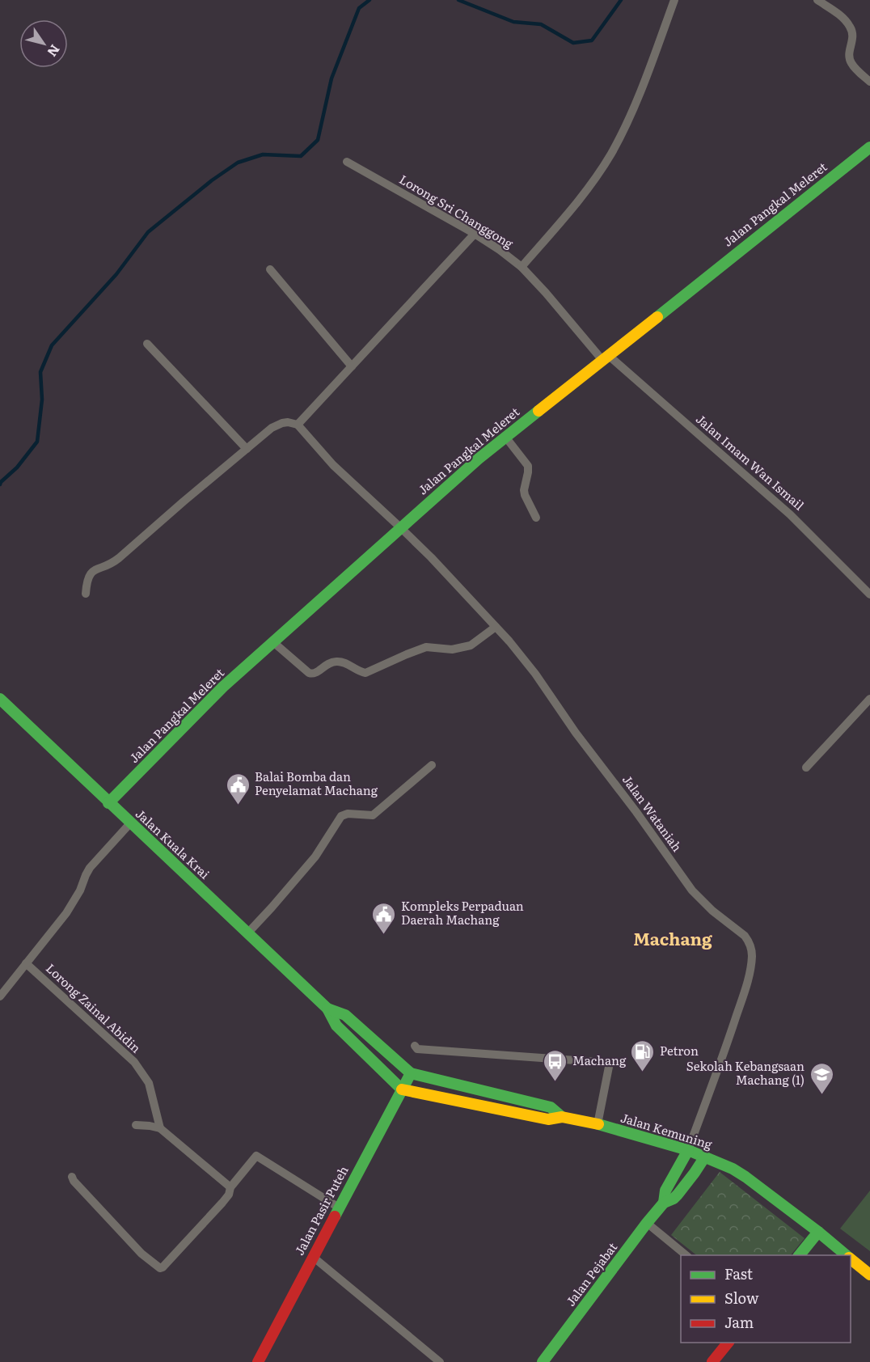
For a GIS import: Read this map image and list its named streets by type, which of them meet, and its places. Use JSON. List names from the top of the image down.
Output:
{
  "streets": {
    "main road": [
      "Jalan Pangkal Meleret",
      "Jalan Kuala Krai",
      "Jalan Kemuning",
      "Jalan Pasir Puteh",
      "Jalan Pejabat"
    ],
    "street": [
      "Lorong Sri Changgong",
      "Jalan Imam Wan Ismail",
      "Jalan Wataniah",
      "Lorong Zainal Abidin"
    ]
  },
  "crossings": [
    ["Jalan Pangkal Meleret", "Lorong Sri Changgong"],
    ["Jalan Pangkal Meleret", "Jalan Imam Wan Ismail"],
    ["Jalan Pangkal Meleret", "Jalan Wataniah"],
    ["Jalan Pangkal Meleret", "Jalan Kuala Krai"],
    ["Lorong Sri Changgong", "Jalan Imam Wan Ismail"],
    ["Jalan Wataniah", "Jalan Kemuning"],
    ["Jalan Wataniah", "Jalan Pejabat"],
    ["Jalan Kuala Krai", "Jalan Kemuning"],
    ["Jalan Kuala Krai", "Jalan Pasir Puteh"],
    ["Jalan Kemuning", "Jalan Pasir Puteh"],
    ["Jalan Kemuning", "Jalan Pejabat"]
  ],
  "districts": ["Machang"],
  "places": {
    "public building": ["Balai Bomba dan Penyelamat Machang", "Kompleks Perpaduan Daerah Machang"],
    "fuel station": ["Petron"],
    "bus stop": ["Machang"],
    "school or university": ["Sekolah Kebangsaan Machang (1)"]
  },
  "legend": ["Fast", "Slow", "Jam"],
  "north": "bottom right"
}
